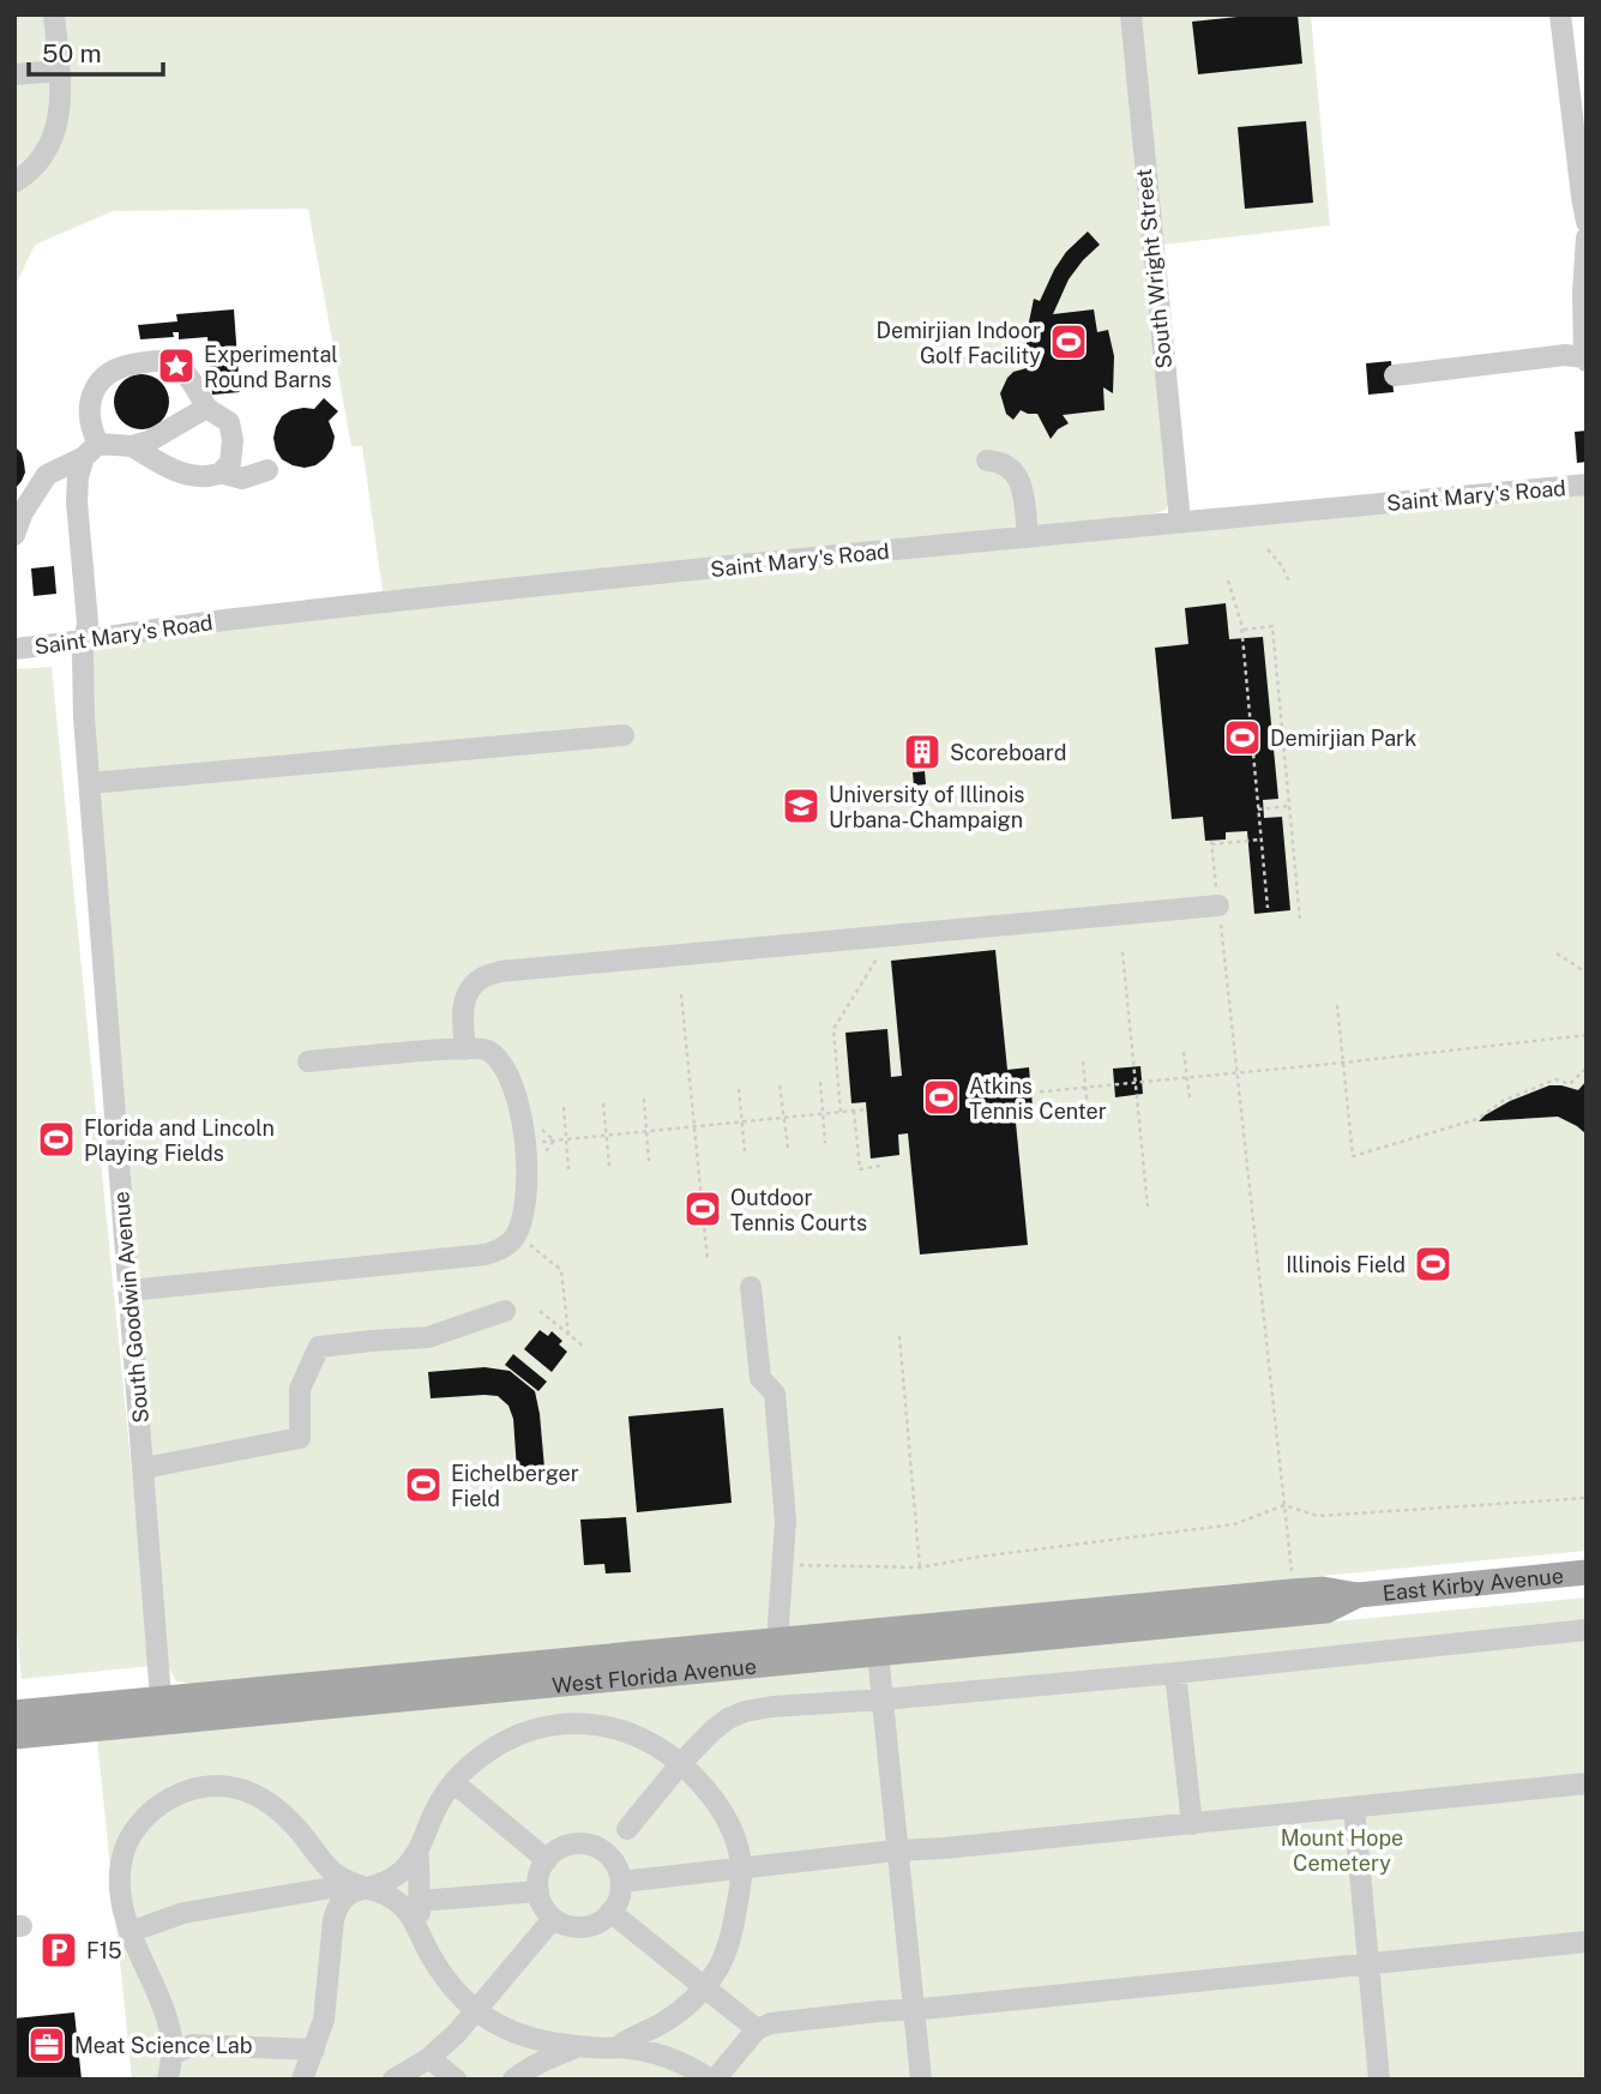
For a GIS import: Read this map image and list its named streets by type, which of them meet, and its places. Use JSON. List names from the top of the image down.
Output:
{
  "streets": {
    "main road": ["East Kirby Avenue", "West Florida Avenue"],
    "street": ["South Wright Street", "Saint Mary's Road", "South Goodwin Avenue"]
  },
  "crossings": [
    ["South Wright Street", "Saint Mary's Road"],
    ["Saint Mary's Road", "South Goodwin Avenue"],
    ["South Goodwin Avenue", "West Florida Avenue"],
    ["East Kirby Avenue", "West Florida Avenue"]
  ],
  "parks": ["Mount Hope Cemetery"],
  "places": {
    "sports": [
      "Demirjian Indoor Golf Facility",
      "Demirjian Park",
      "Atkins Tennis Center",
      "Florida and Lincoln Playing Fields",
      "Outdoor Tennis Courts",
      "Illinois Field",
      "Eichelberger Field"
    ],
    "place": ["Experimental Round Barns"],
    "building": ["Scoreboard"],
    "school or university": ["University of Illinois Urbana-Champaign"],
    "parking": ["F15"],
    "office": ["Meat Science Lab"]
  },
  "scale_bar": "50 m"
}
